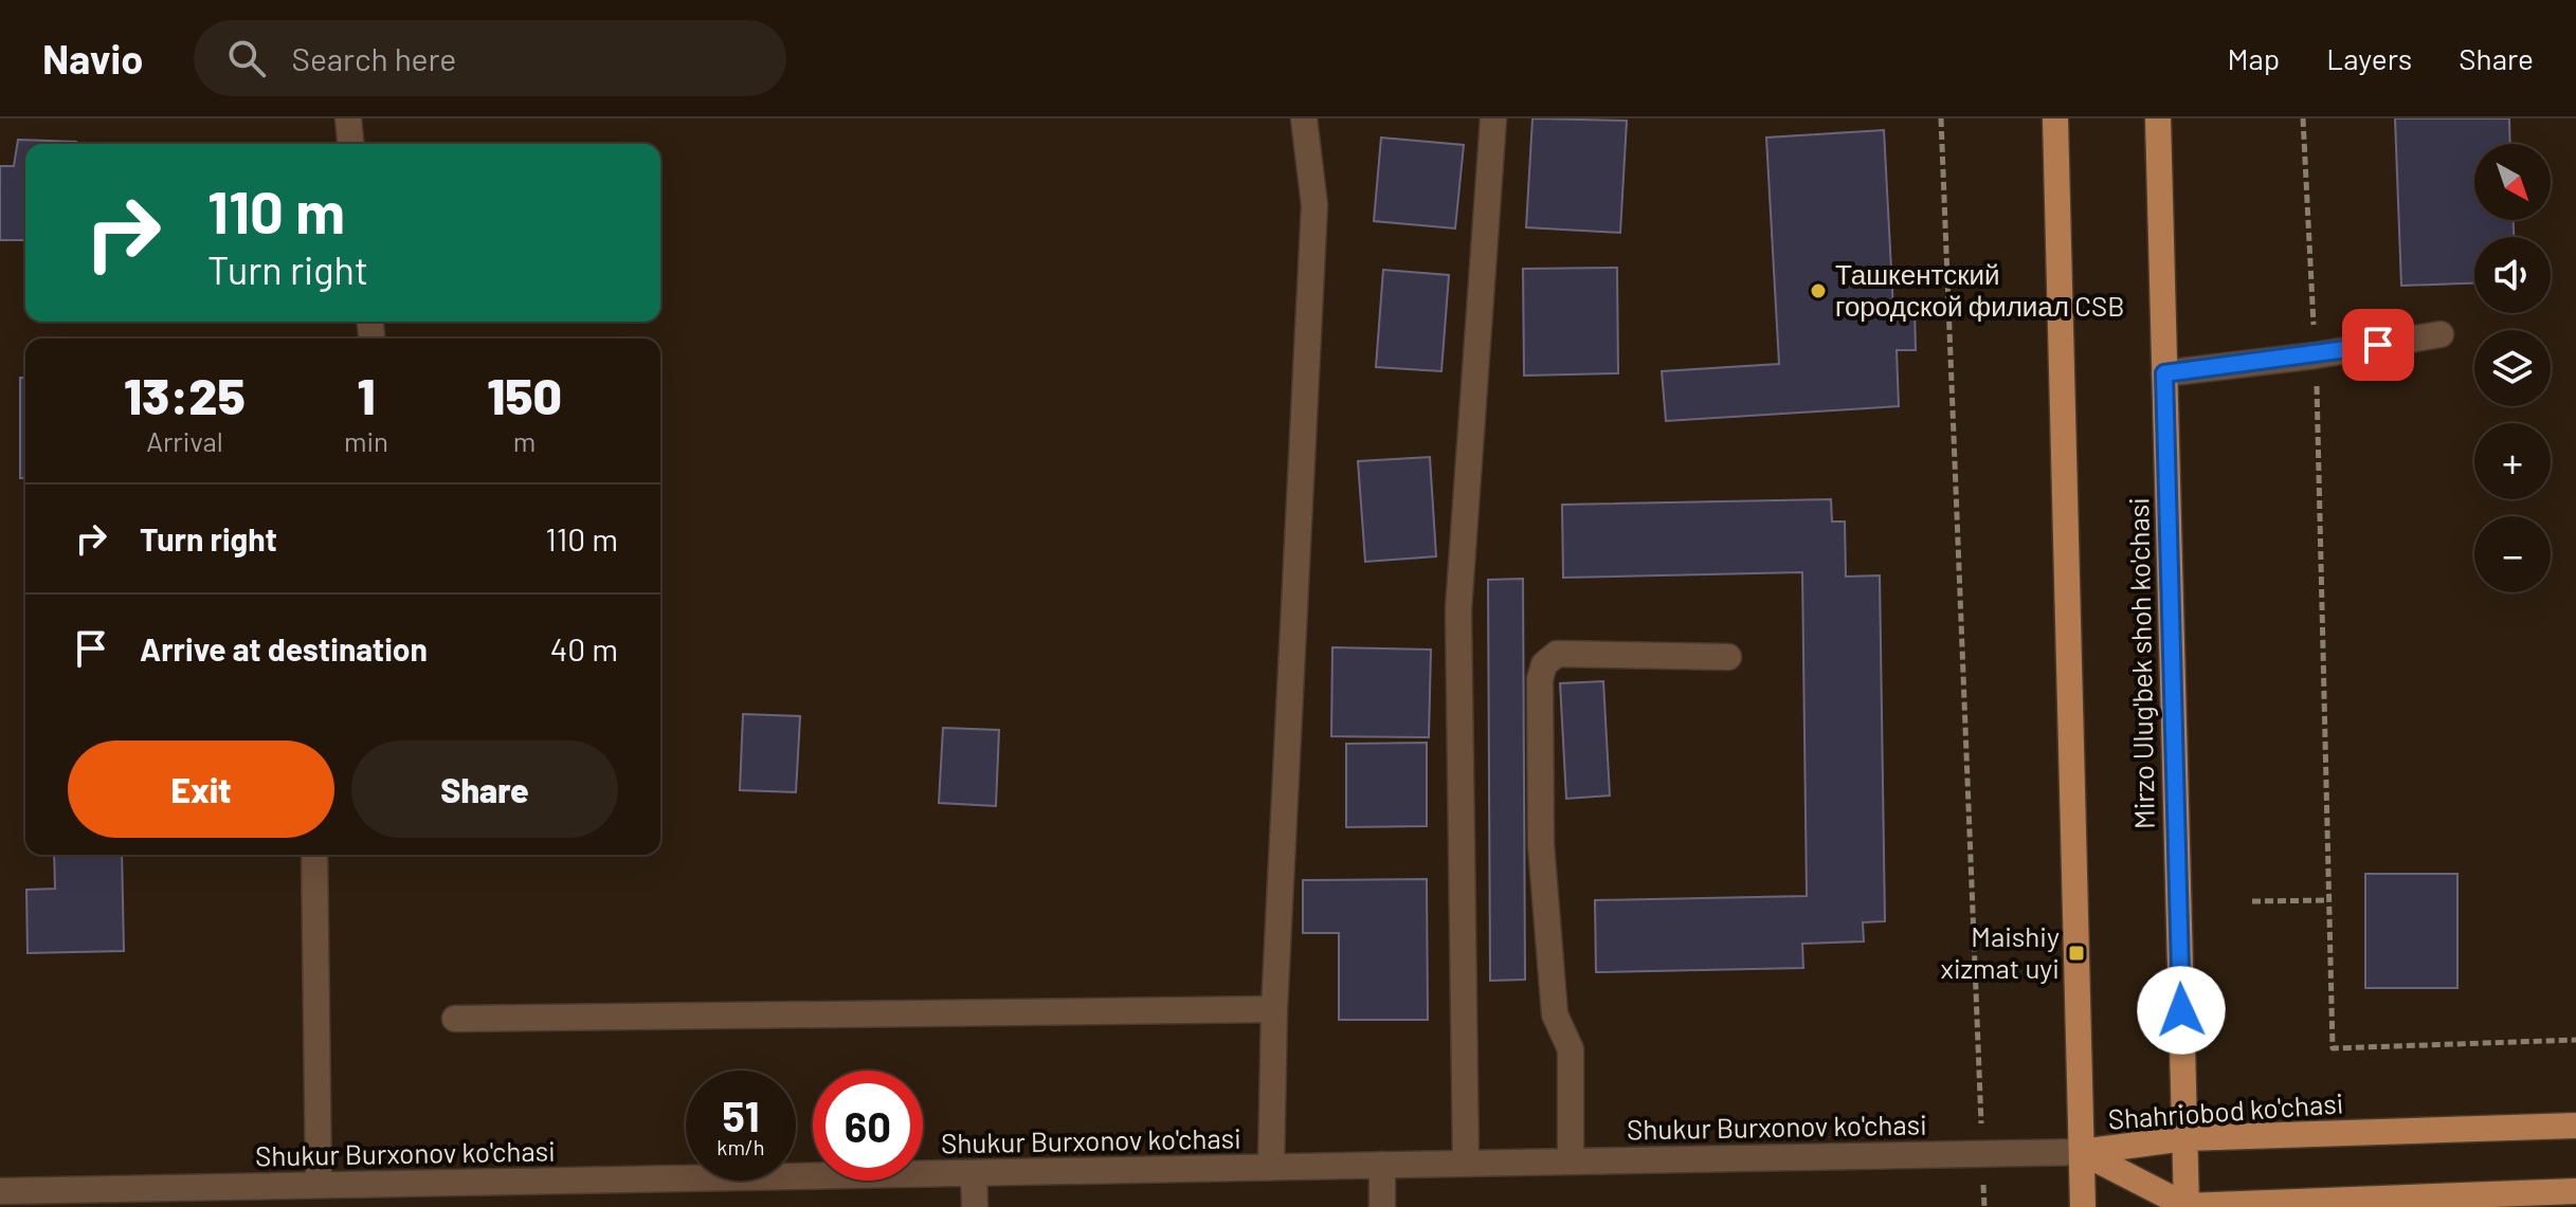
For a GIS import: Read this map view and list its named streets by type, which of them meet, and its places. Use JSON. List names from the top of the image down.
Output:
{
  "streets": {
    "main road": ["Mirzo Ulug'bek shoh ko'chasi", "Shahriobod ko'chasi"],
    "street": ["Shukur Burxonov ko'chasi"]
  },
  "crossings": [
    ["Mirzo Ulug'bek shoh ko'chasi", "Shahriobod ko'chasi"],
    ["Shahriobod ko'chasi", "Shukur Burxonov ko'chasi"]
  ],
  "places": {
    "other": ["Ташкентский городской филиал CSB"],
    "transit": ["Maishiy xizmat uyi"]
  },
  "north": "bottom right",
  "page": {
    "header": "Navio",
    "search": "Search here",
    "nav": ["Map", "Layers", "Share"],
    "map_buttons": ["+", "−"],
    "turn": ["110 m", "Turn right"],
    "eta": [
      "13:25",
      "Arrival",
      "1",
      "min",
      "150",
      "m"
    ],
    "list": [
      {
        "name": "Turn right",
        "value": "110 m"
      },
      {
        "name": "Arrive at destination",
        "value": "40 m"
      }
    ],
    "buttons": ["Exit", "Share"],
    "speed": "51 km/h",
    "limit": "60"
  }
}
